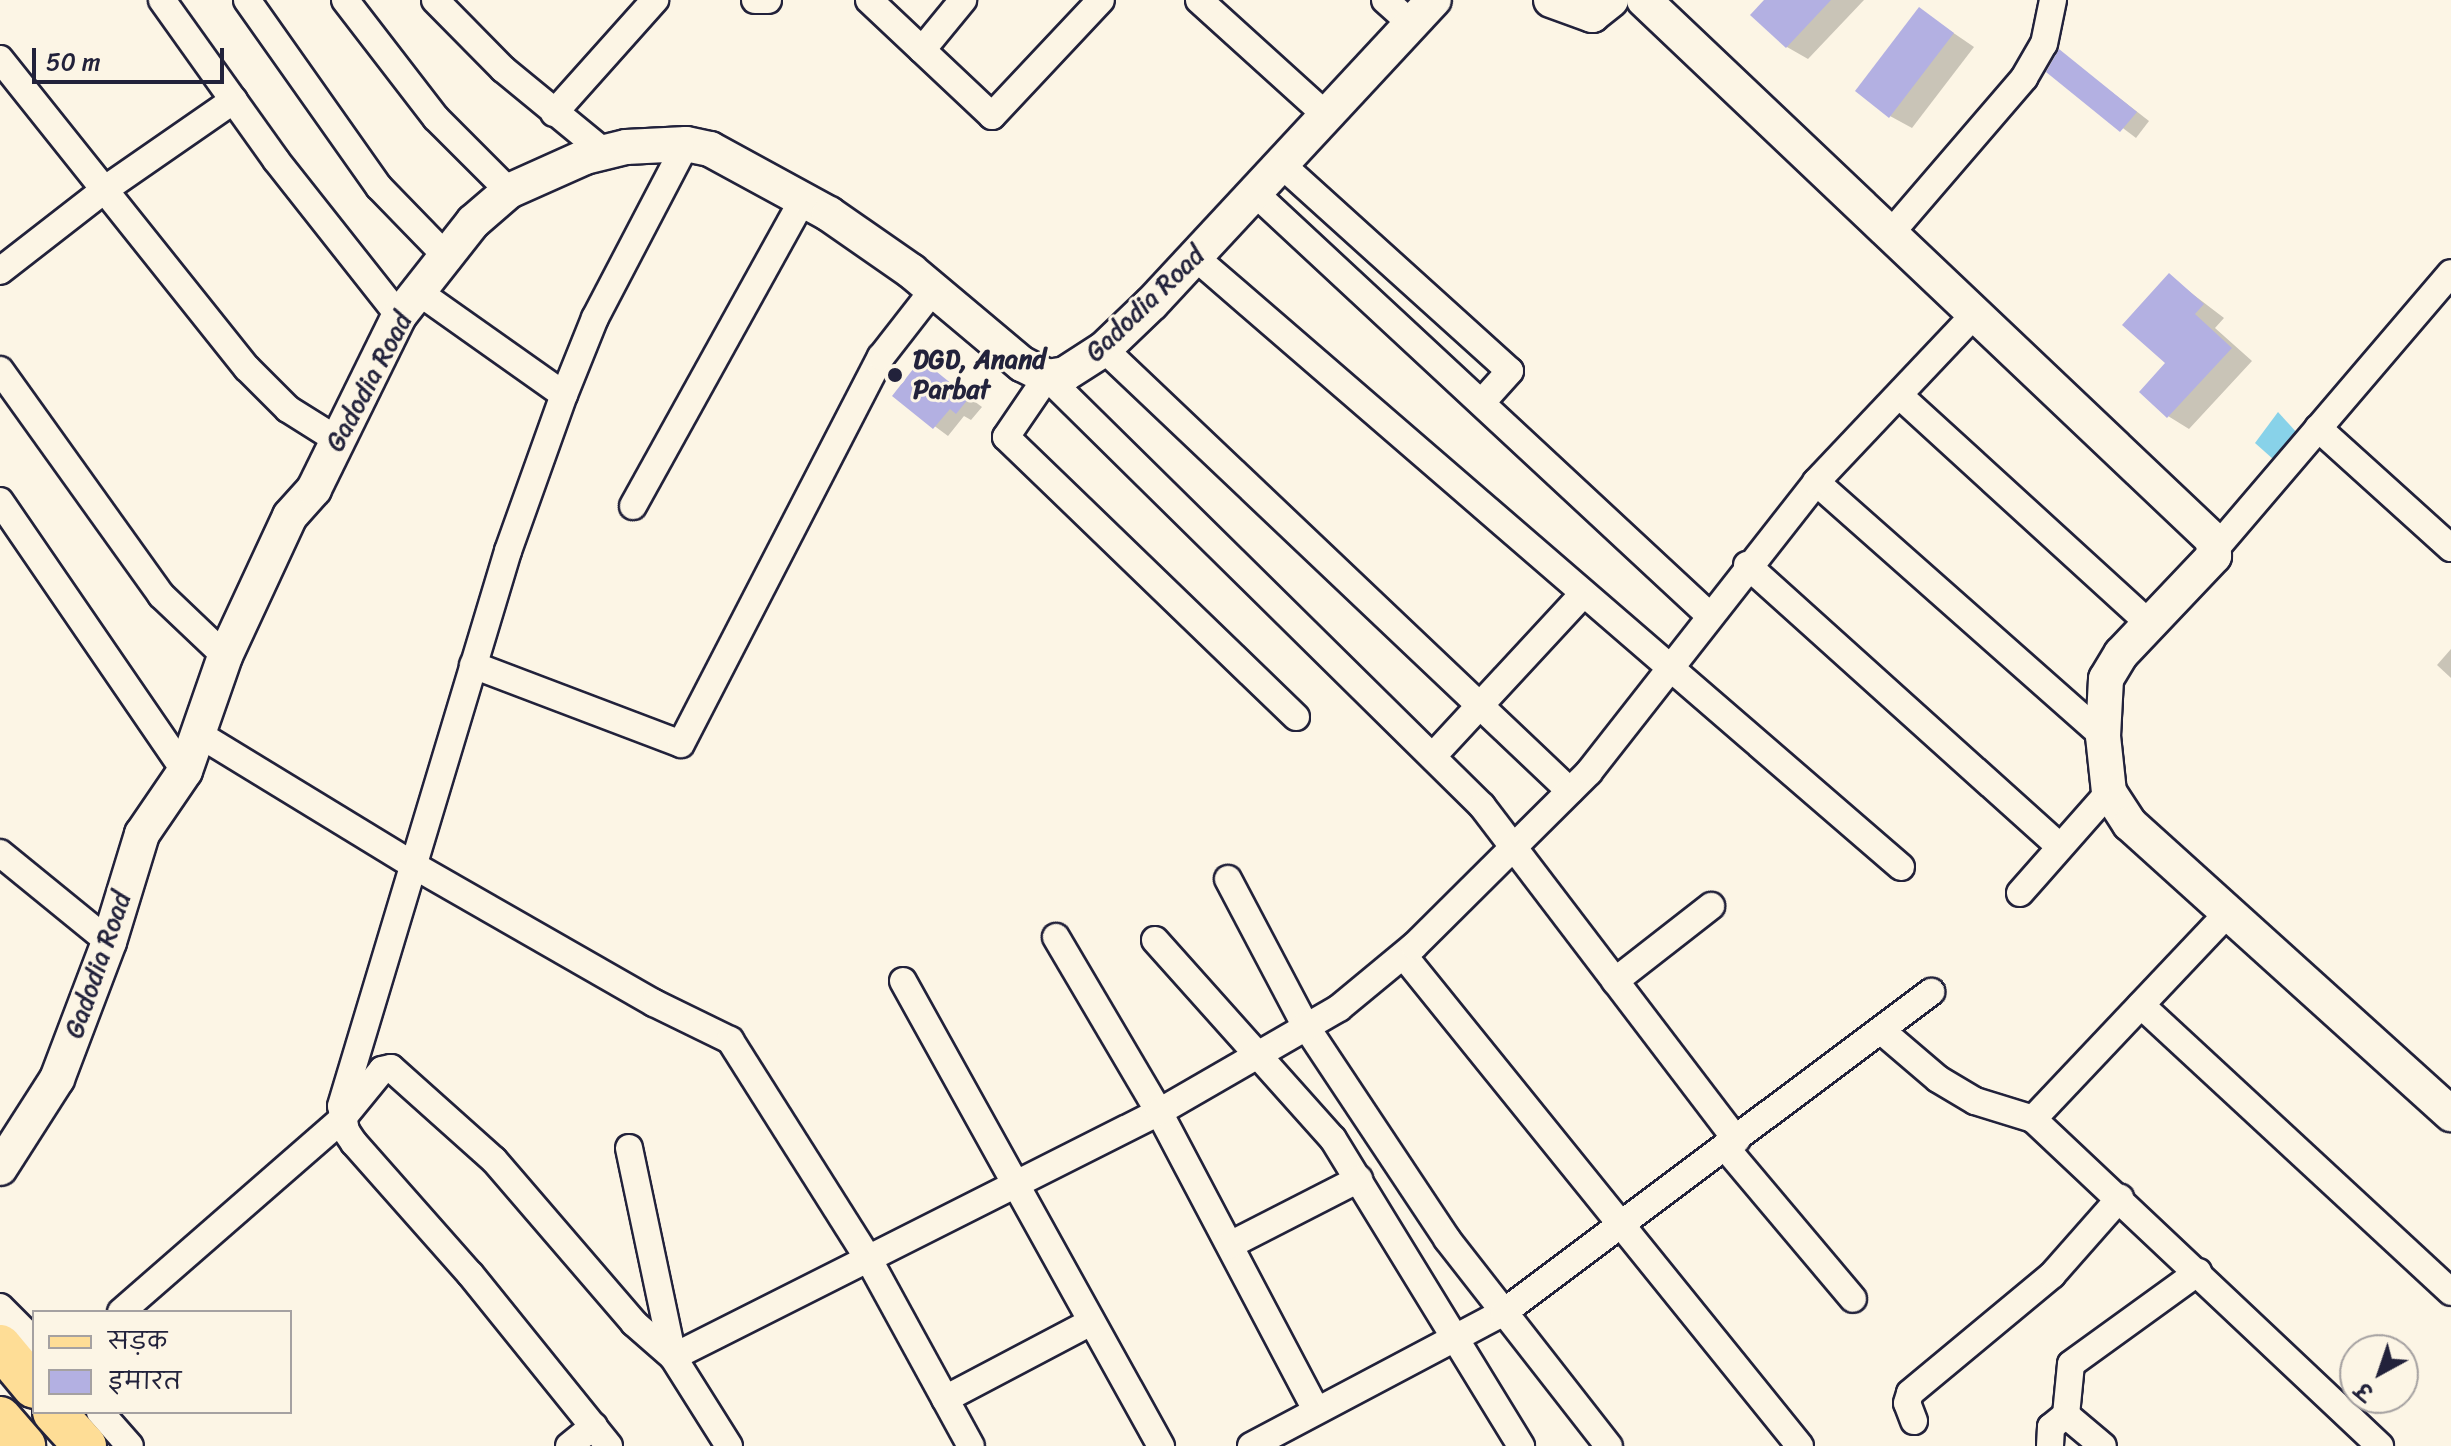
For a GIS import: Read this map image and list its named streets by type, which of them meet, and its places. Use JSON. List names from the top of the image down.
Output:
{
  "streets": {
    "street": ["Gadodia Road"]
  },
  "places": ["DGD, Anand Parbat"],
  "legend": ["सड़क", "इमारत"],
  "scale_bar": "50 m",
  "north": "bottom left"
}
